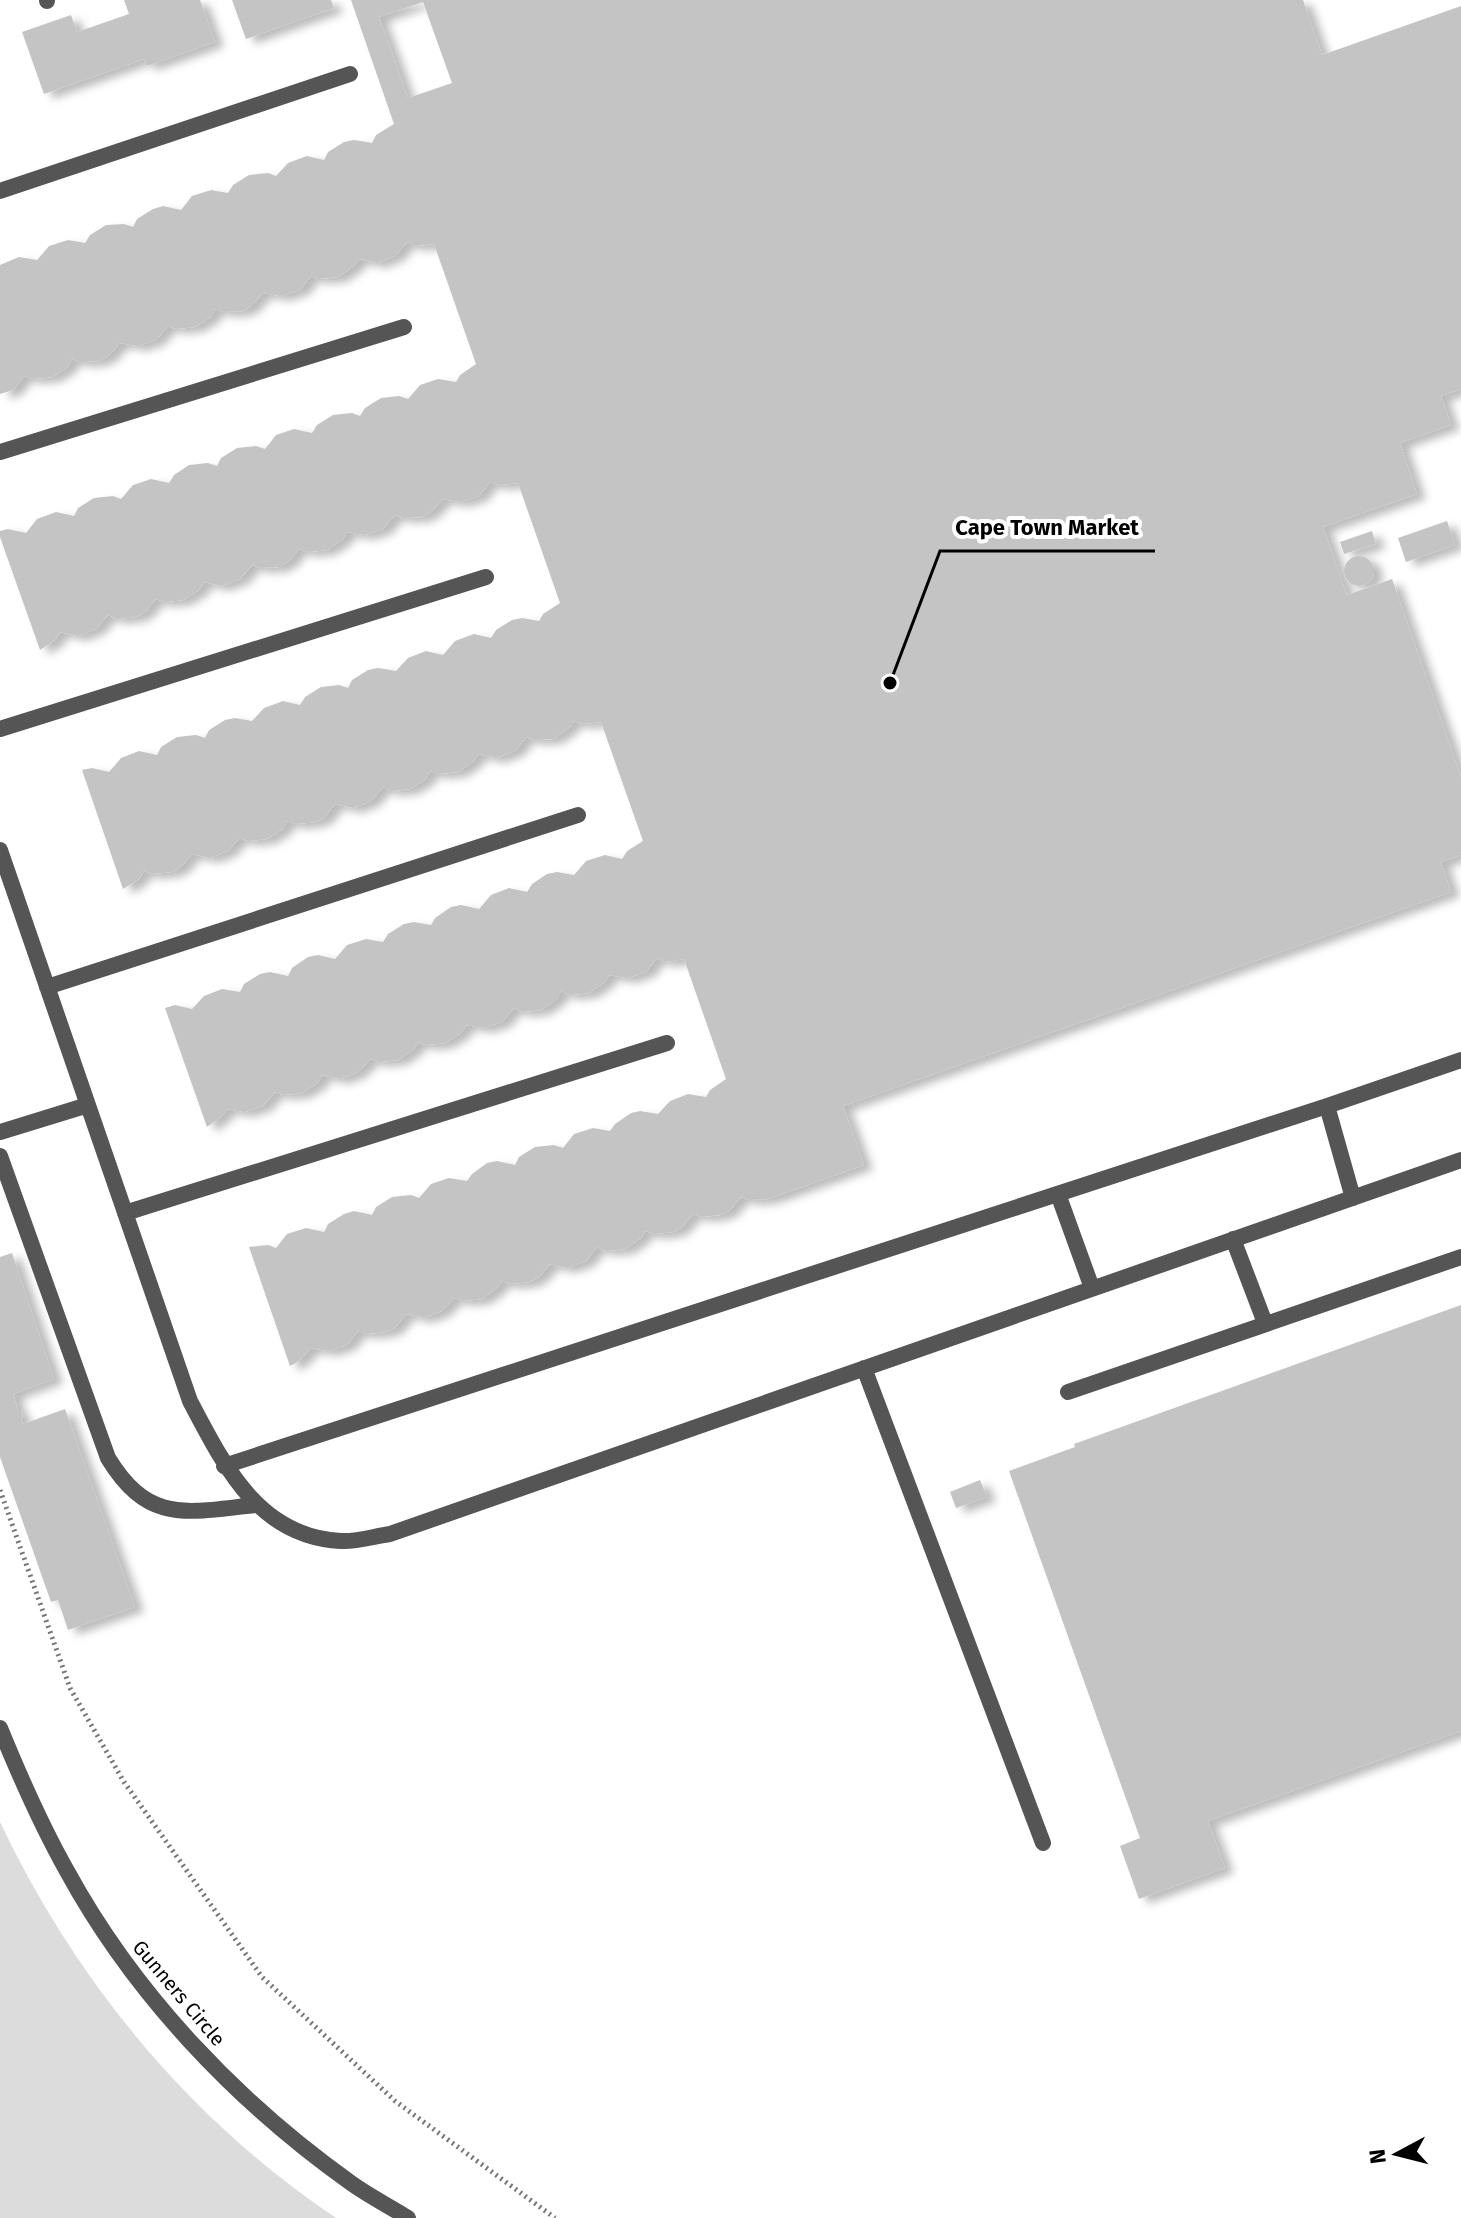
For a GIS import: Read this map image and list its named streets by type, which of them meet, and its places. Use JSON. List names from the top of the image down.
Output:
{
  "streets": {
    "street": ["Gunners Circle"]
  },
  "places": ["Cape Town Market"],
  "north": "left"
}
